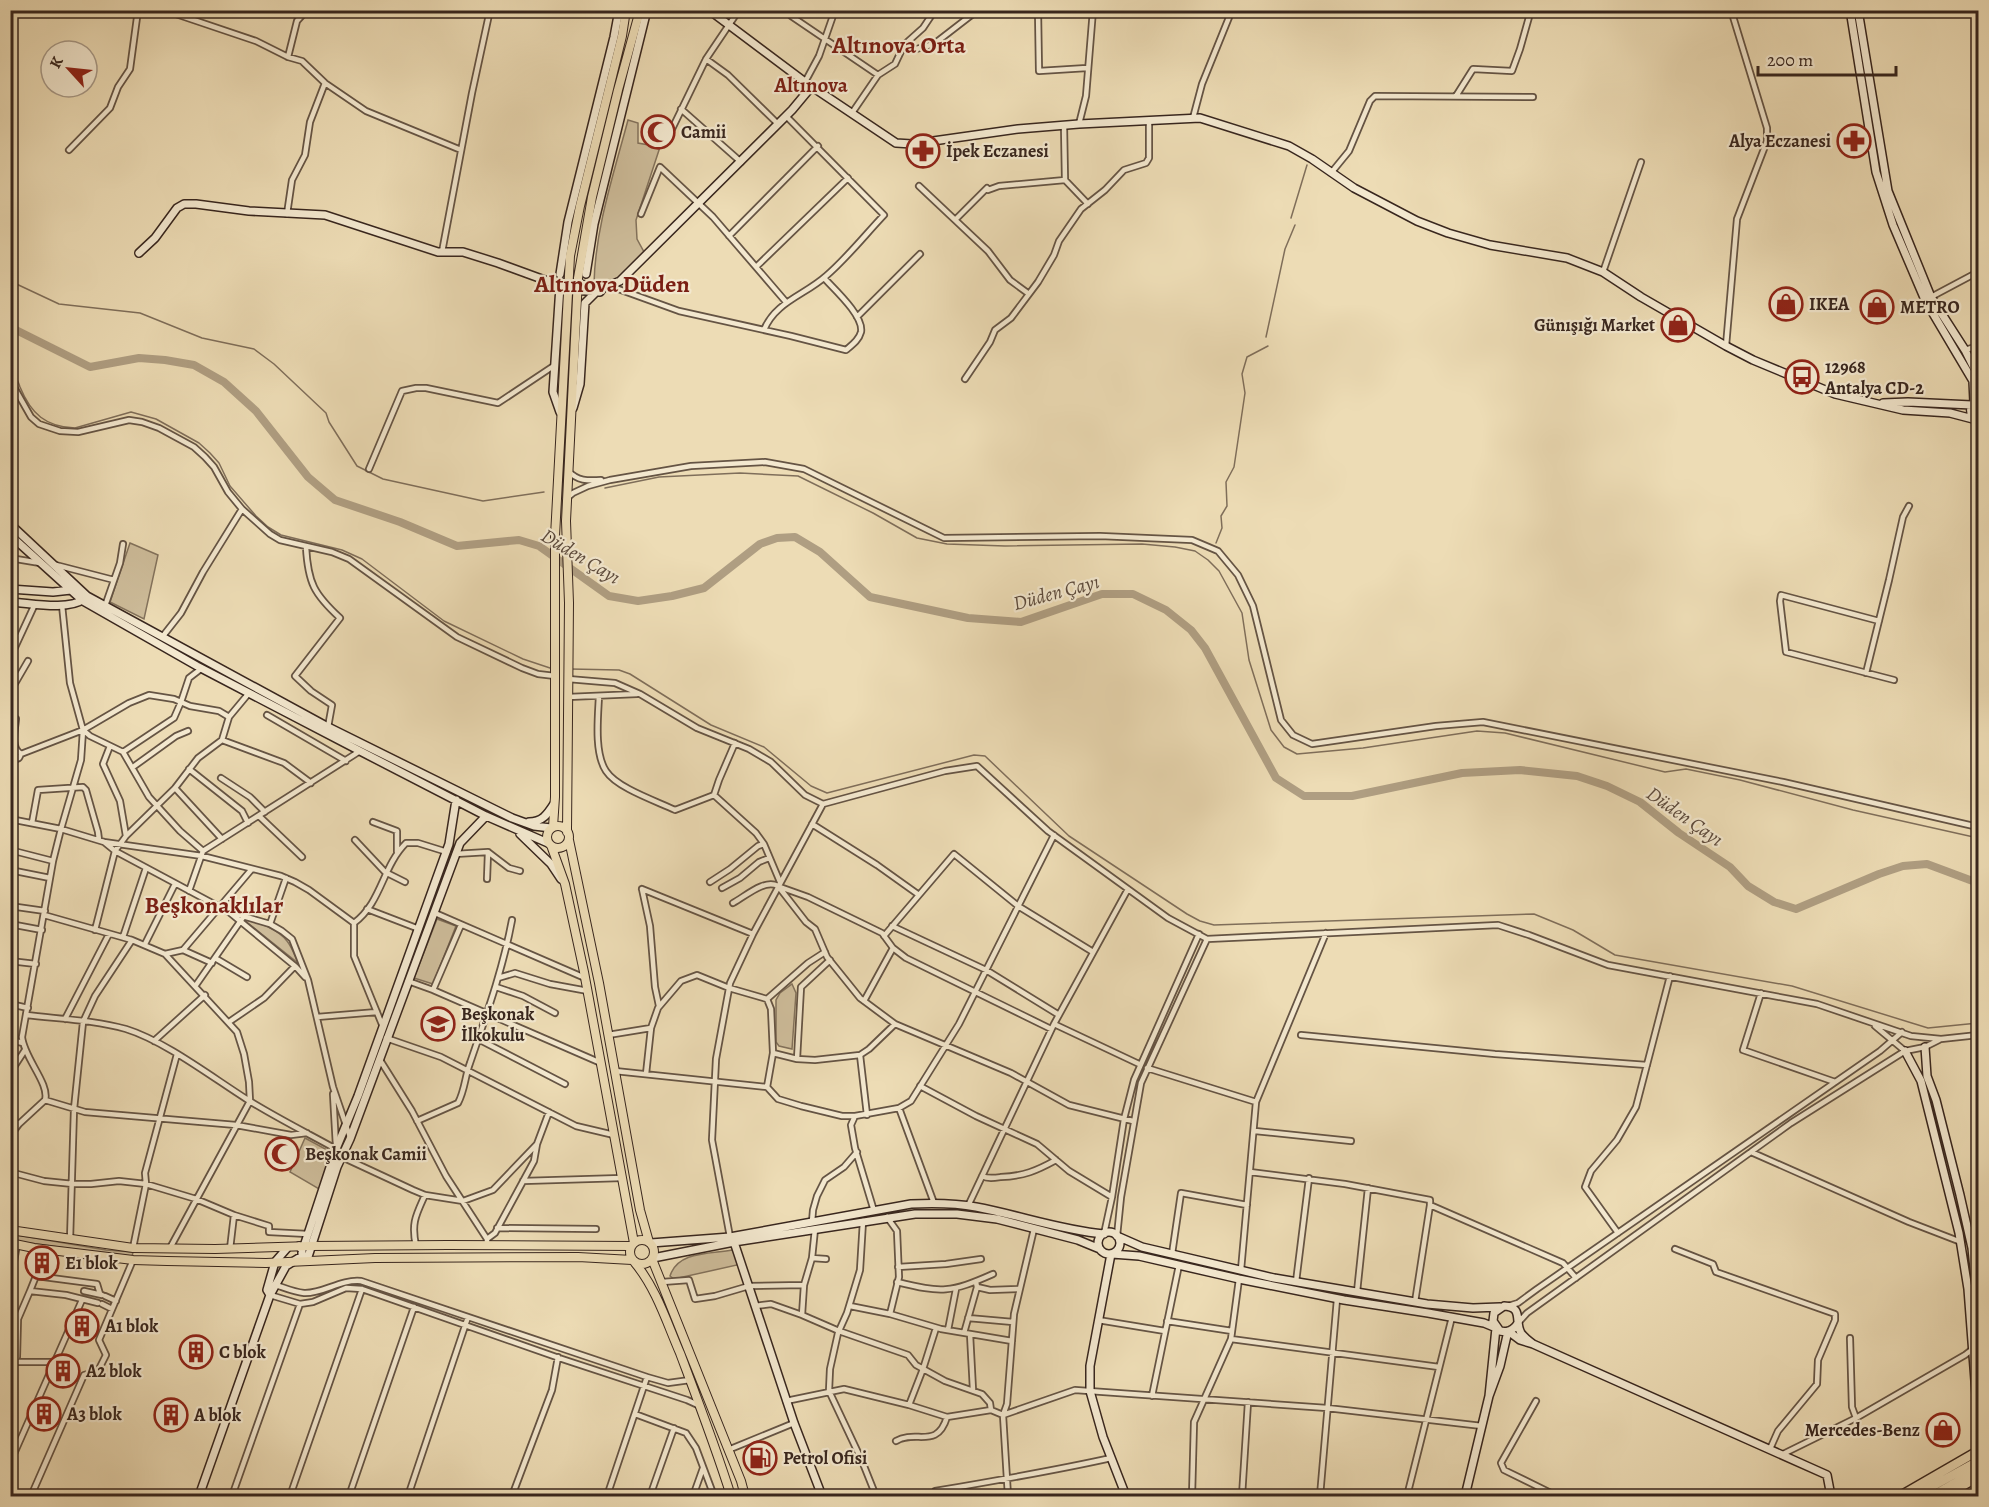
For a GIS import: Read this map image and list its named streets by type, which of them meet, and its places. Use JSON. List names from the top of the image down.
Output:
{
  "districts": [
    "Altınova Orta",
    "Altınova",
    "Altınova Düden",
    "Beşkonaklılar"
  ],
  "water": ["Düden Çayı"],
  "places": {
    "mosque": ["Camii", "Beşkonak Camii"],
    "pharmacy": ["Alya Eczanesi", "İpek Eczanesi"],
    "shop": [
      "IKEA",
      "METRO",
      "Günışığı Market",
      "Mercedes-Benz"
    ],
    "bus stop": ["12968 Antalya CD-2"],
    "school or university": ["Beşkonak İlkokulu"],
    "building": [
      "E1 blok",
      "A1 blok",
      "C blok",
      "A2 blok",
      "A3 blok",
      "A blok"
    ],
    "fuel station": ["Petrol Ofisi"]
  },
  "scale_bar": "200 m",
  "north": "top left"
}
